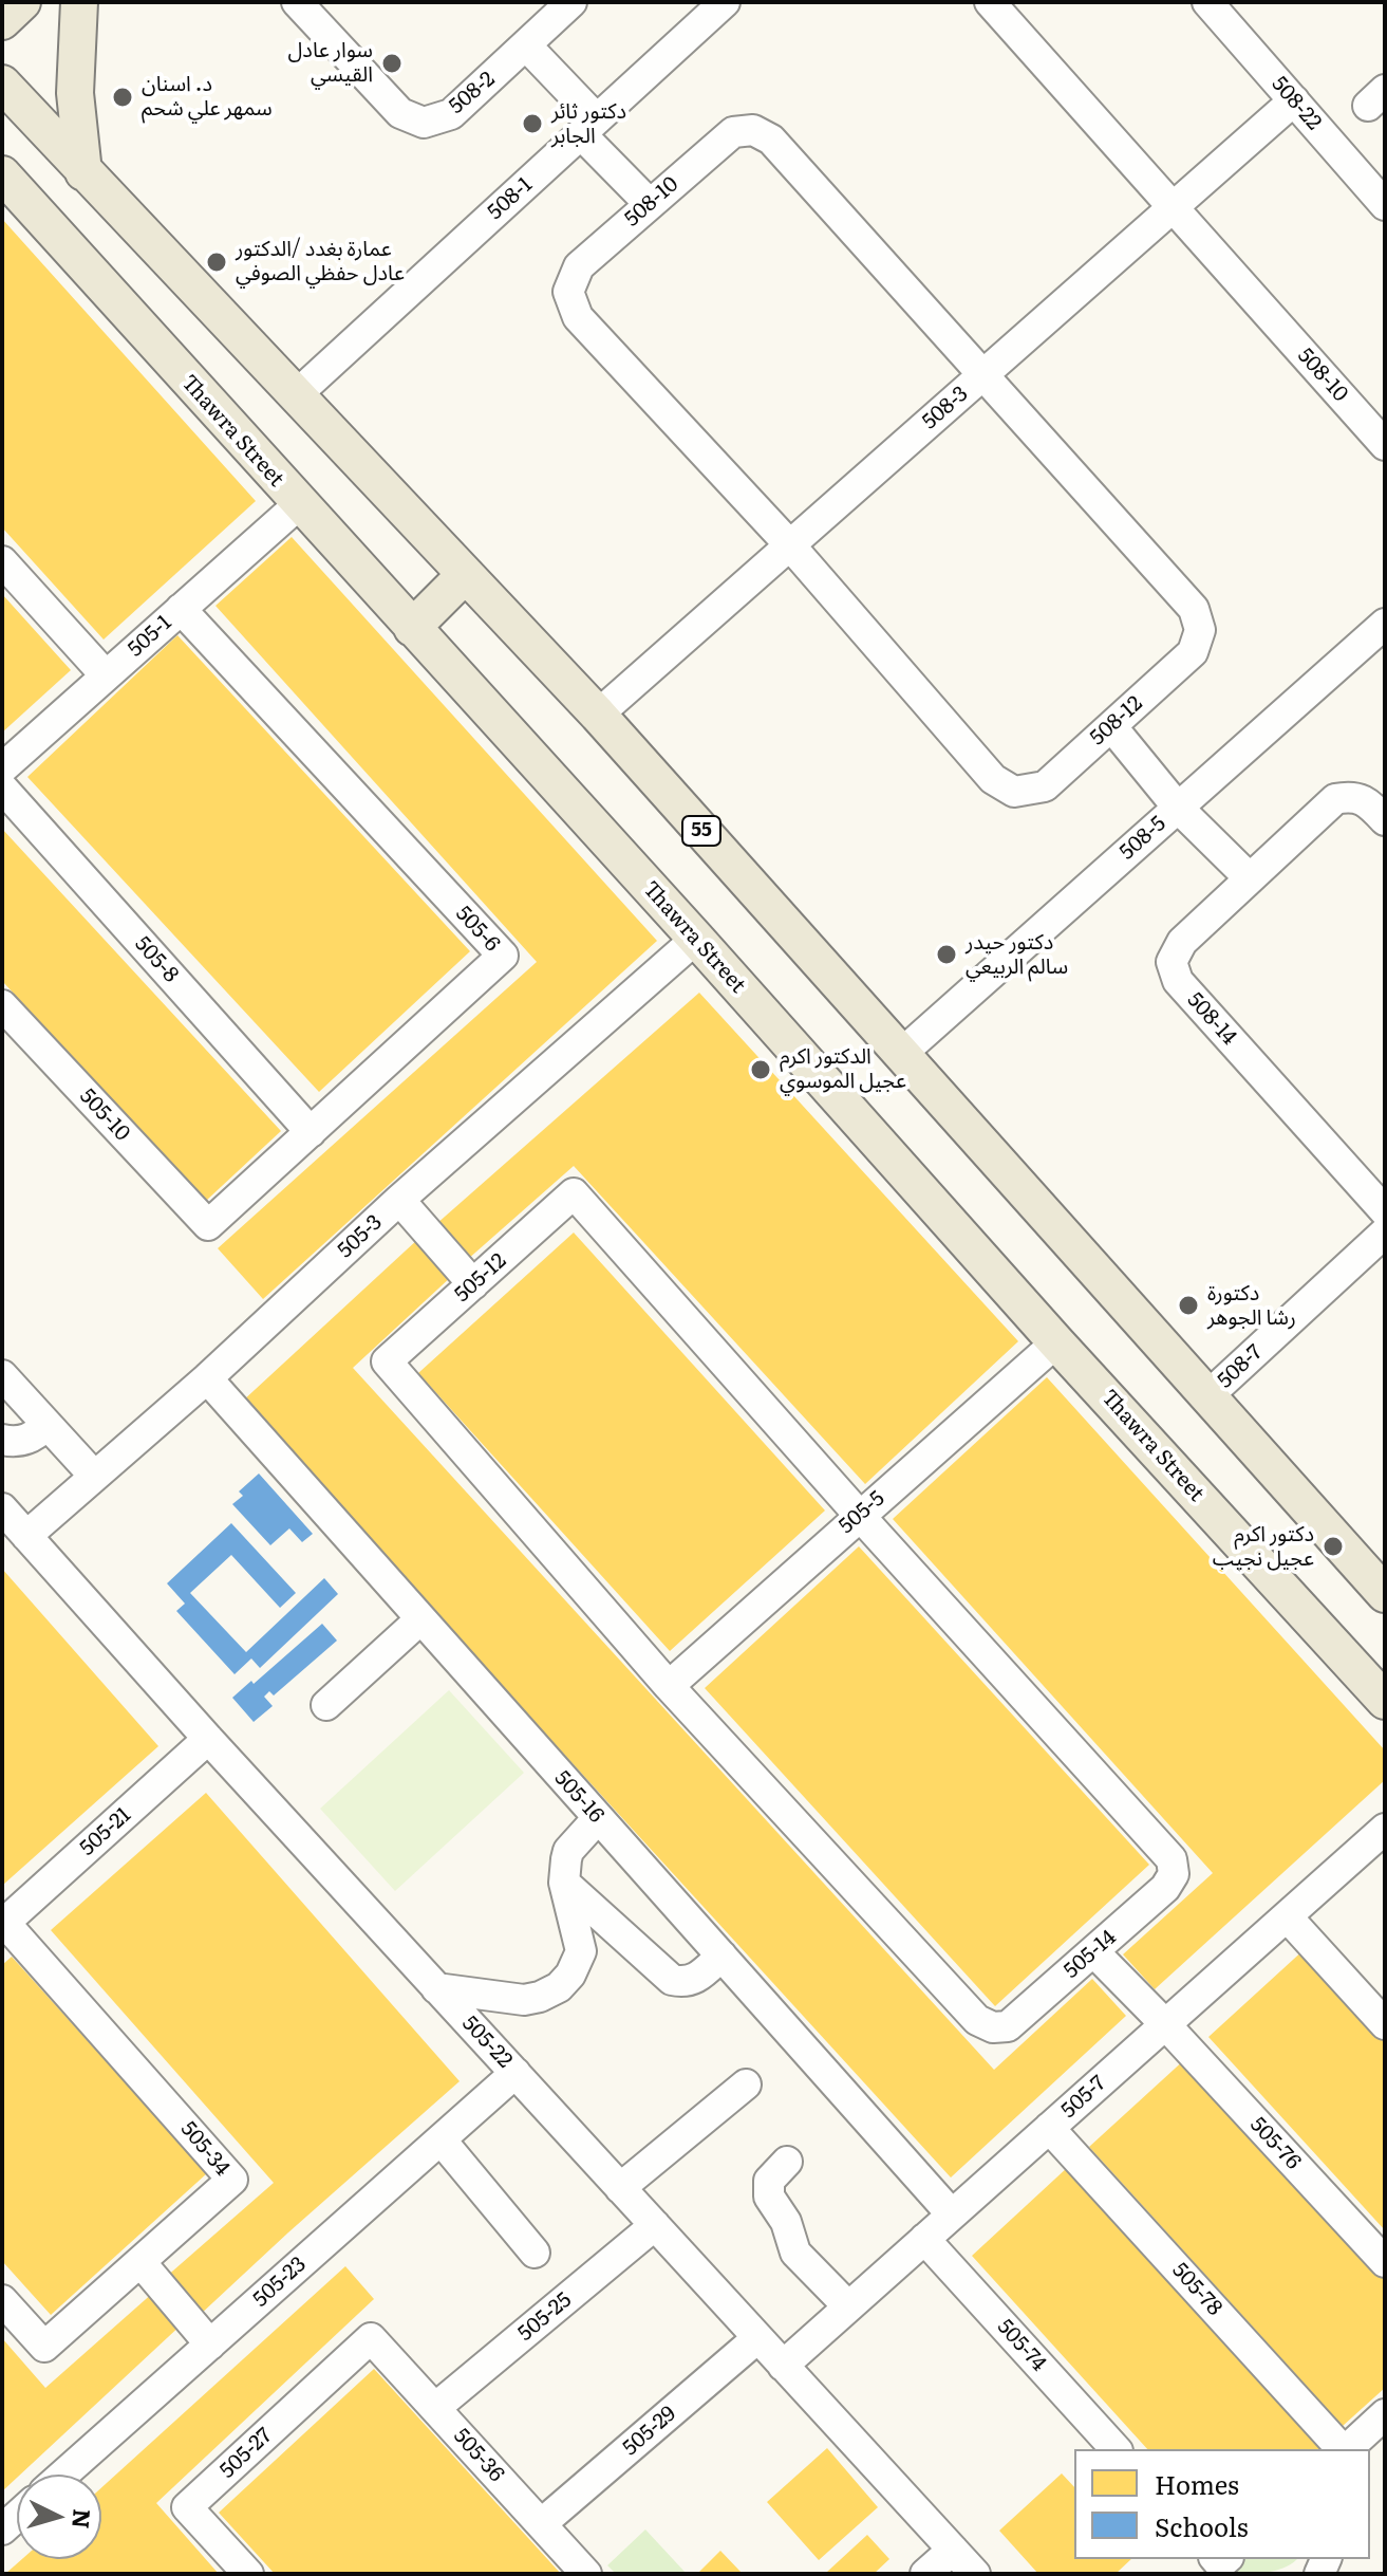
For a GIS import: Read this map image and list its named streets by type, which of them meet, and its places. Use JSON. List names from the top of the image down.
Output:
{
  "streets": {
    "main road": ["Thawra Street", "55"],
    "street": [
      "508-2",
      "508-22",
      "508-1",
      "508-10",
      "508-3",
      "505-1",
      "508-12",
      "508-5",
      "505-6",
      "505-8",
      "508-14",
      "505-10",
      "505-3",
      "505-12",
      "508-7",
      "505-5",
      "505-16",
      "505-21",
      "505-14",
      "505-22",
      "505-7",
      "505-76",
      "505-34",
      "505-23",
      "505-78",
      "505-25",
      "505-74",
      "505-29",
      "505-27",
      "505-36"
    ]
  },
  "crossings": [
    ["508-22", "508-3"],
    ["508-1", "55"],
    ["508-10", "508-3"],
    ["508-10", "508-12"],
    ["508-3", "508-12"],
    ["508-3", "55"],
    ["Thawra Street", "505-1"],
    ["Thawra Street", "505-3"],
    ["Thawra Street", "505-5"],
    ["505-1", "505-6"],
    ["55", "508-5"],
    ["55", "508-7"],
    ["505-6", "505-8"],
    ["505-6", "505-10"],
    ["505-3", "505-16"],
    ["505-3", "505-22"],
    ["505-12", "505-5"],
    ["505-12", "505-14"],
    ["505-5", "505-14"],
    ["505-16", "505-7"],
    ["505-21", "505-22"],
    ["505-21", "505-34"],
    ["505-14", "505-76"],
    ["505-22", "505-7"],
    ["505-22", "505-23"],
    ["505-22", "505-25"],
    ["505-22", "505-29"],
    ["505-7", "505-76"],
    ["505-7", "505-78"],
    ["505-7", "505-74"],
    ["505-25", "505-36"],
    ["505-29", "505-36"],
    ["505-27", "505-36"]
  ],
  "places": [
    "سوار عادل القيسي",
    "د. اسنان سمهر علي شحم",
    "دكتور ثائر الجابر",
    "عمارة بغدد /الدكتور عادل حفظي الصوفي",
    "دكتور حيدر سالم الربيعي",
    "الدكتور اكرم عجيل الموسوي",
    "دكتورة رشا الجوهر",
    "دكتور اكرم عجيل نجيب"
  ],
  "legend": ["Homes", "Schools"],
  "north": "right"
}
